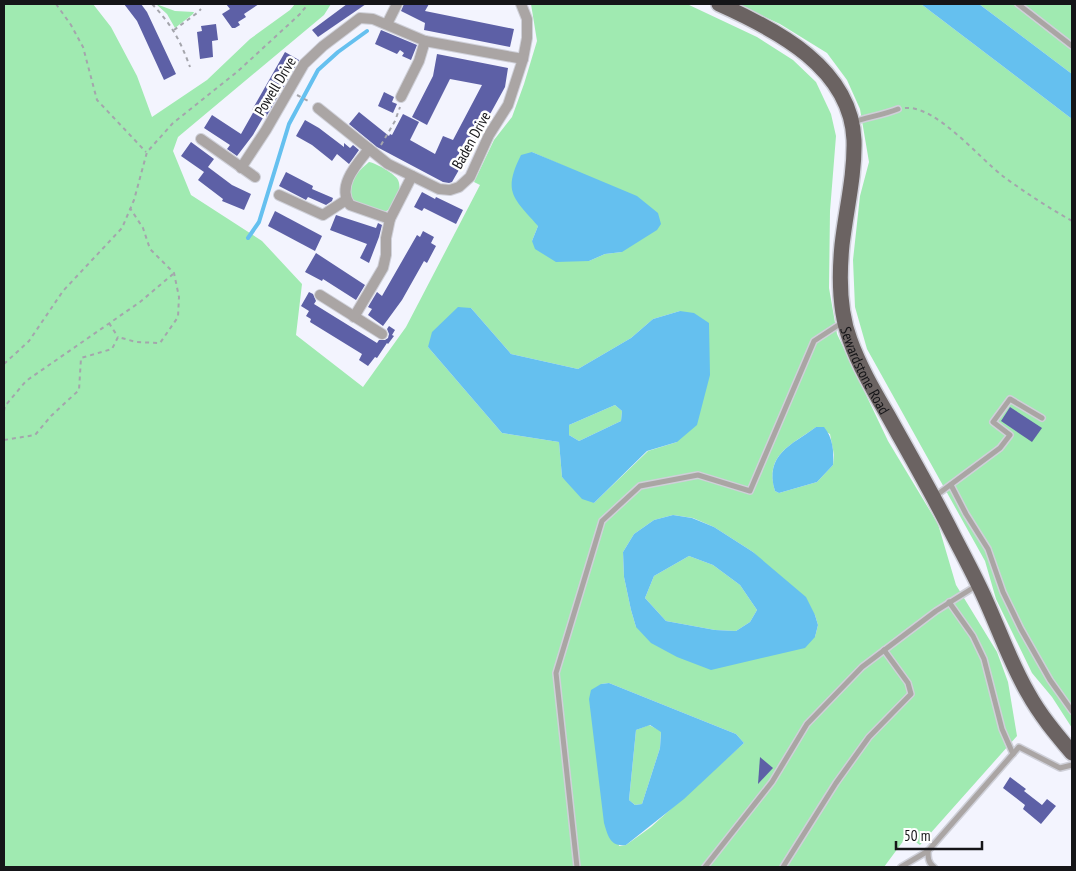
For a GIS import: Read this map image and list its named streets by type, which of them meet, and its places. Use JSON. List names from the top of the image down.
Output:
{
  "streets": {
    "main road": ["Sewardstone Road"],
    "street": ["Powell Drive", "Baden Drive"]
  },
  "crossings": [
    ["Powell Drive", "Baden Drive"]
  ],
  "scale_bar": "50 m"
}
